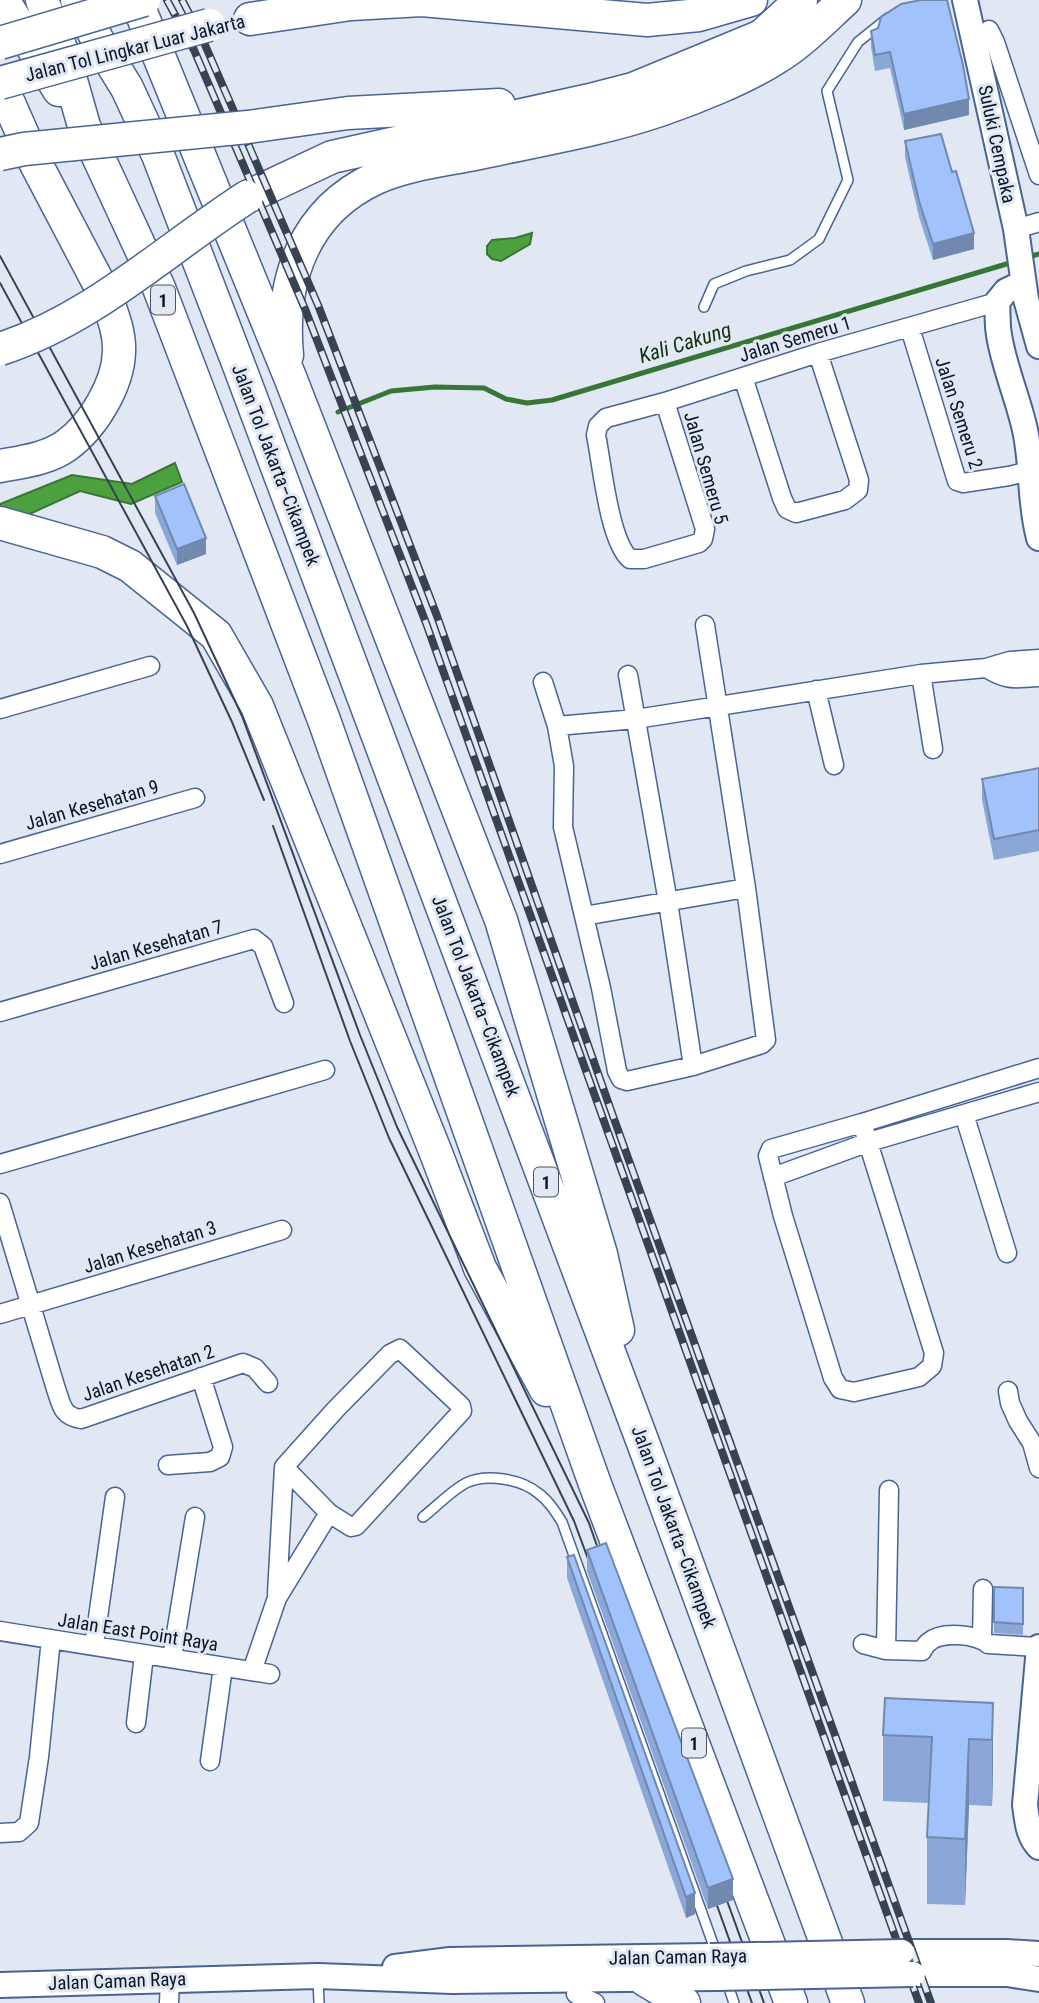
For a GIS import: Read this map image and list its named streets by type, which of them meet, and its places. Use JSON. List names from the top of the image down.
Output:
{
  "streets": {
    "highway": ["Jalan Tol Lingkar Luar Jakarta", "1", "Jalan Tol Jakarta–Cikampek"],
    "main road": ["Suluki Cempaka", "Jalan Caman Raya"],
    "street": [
      "Jalan Semeru 1",
      "Jalan Semeru 2",
      "Jalan Semeru 5",
      "Jalan Kesehatan 9",
      "Jalan Kesehatan 7",
      "Jalan Kesehatan 3",
      "Jalan Kesehatan 2",
      "Jalan East Point Raya"
    ]
  },
  "crossings": [
    ["Jalan Semeru 1", "Jalan Semeru 2"],
    ["Jalan Semeru 1", "Jalan Semeru 5"],
    ["Jalan Kesehatan 3", "Jalan Kesehatan 2"]
  ],
  "water": ["Kali Cakung"]
}
